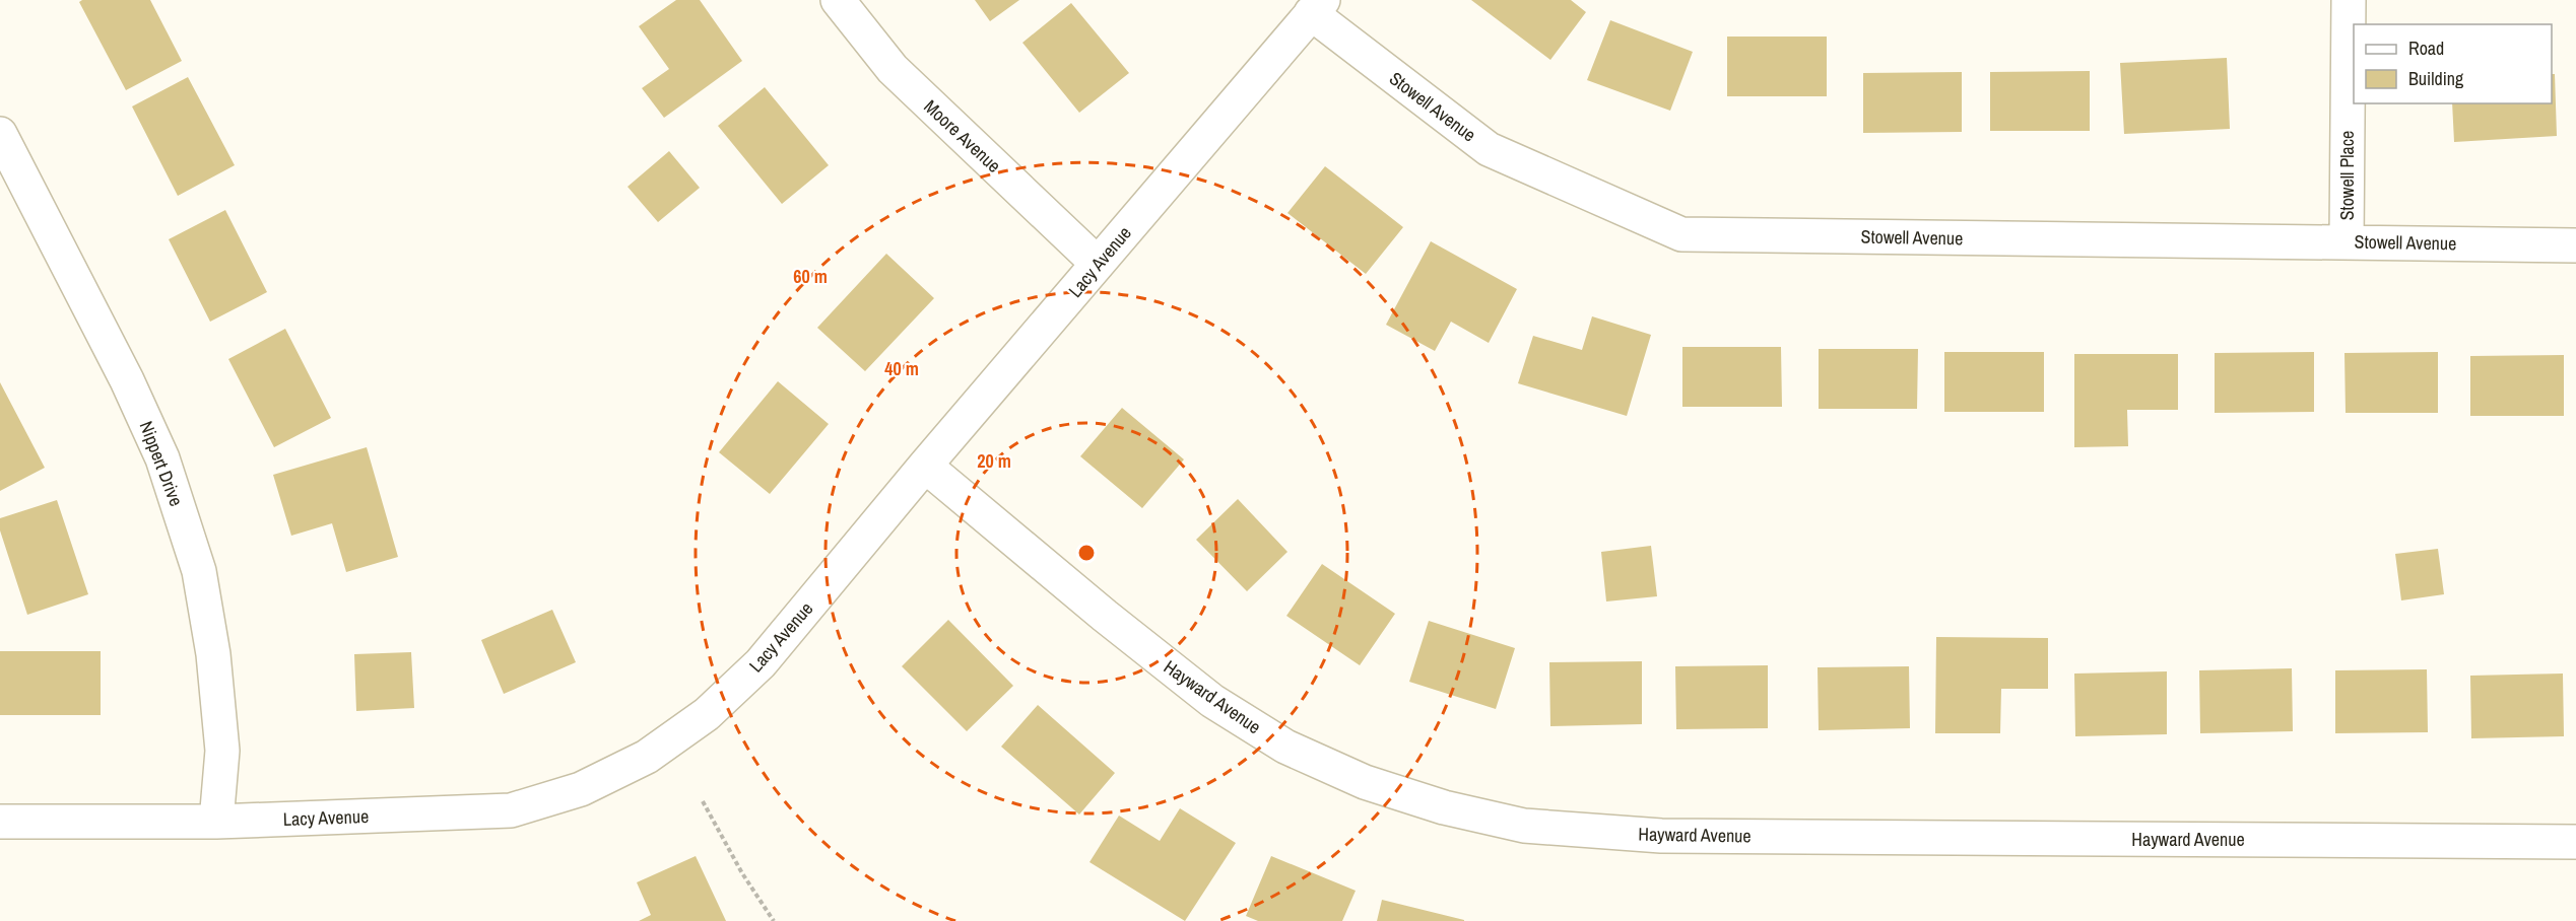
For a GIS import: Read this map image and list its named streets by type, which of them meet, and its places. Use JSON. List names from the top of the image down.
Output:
{
  "streets": {
    "street": [
      "Stowell Avenue",
      "Moore Avenue",
      "Stowell Place",
      "Lacy Avenue",
      "Nippert Drive",
      "Hayward Avenue"
    ]
  },
  "crossings": [
    ["Stowell Avenue", "Stowell Place"],
    ["Stowell Avenue", "Lacy Avenue"],
    ["Moore Avenue", "Lacy Avenue"],
    ["Lacy Avenue", "Nippert Drive"],
    ["Lacy Avenue", "Hayward Avenue"]
  ],
  "legend": ["Road", "Building"],
  "rings": ["60 m", "40 m", "20 m"]
}
